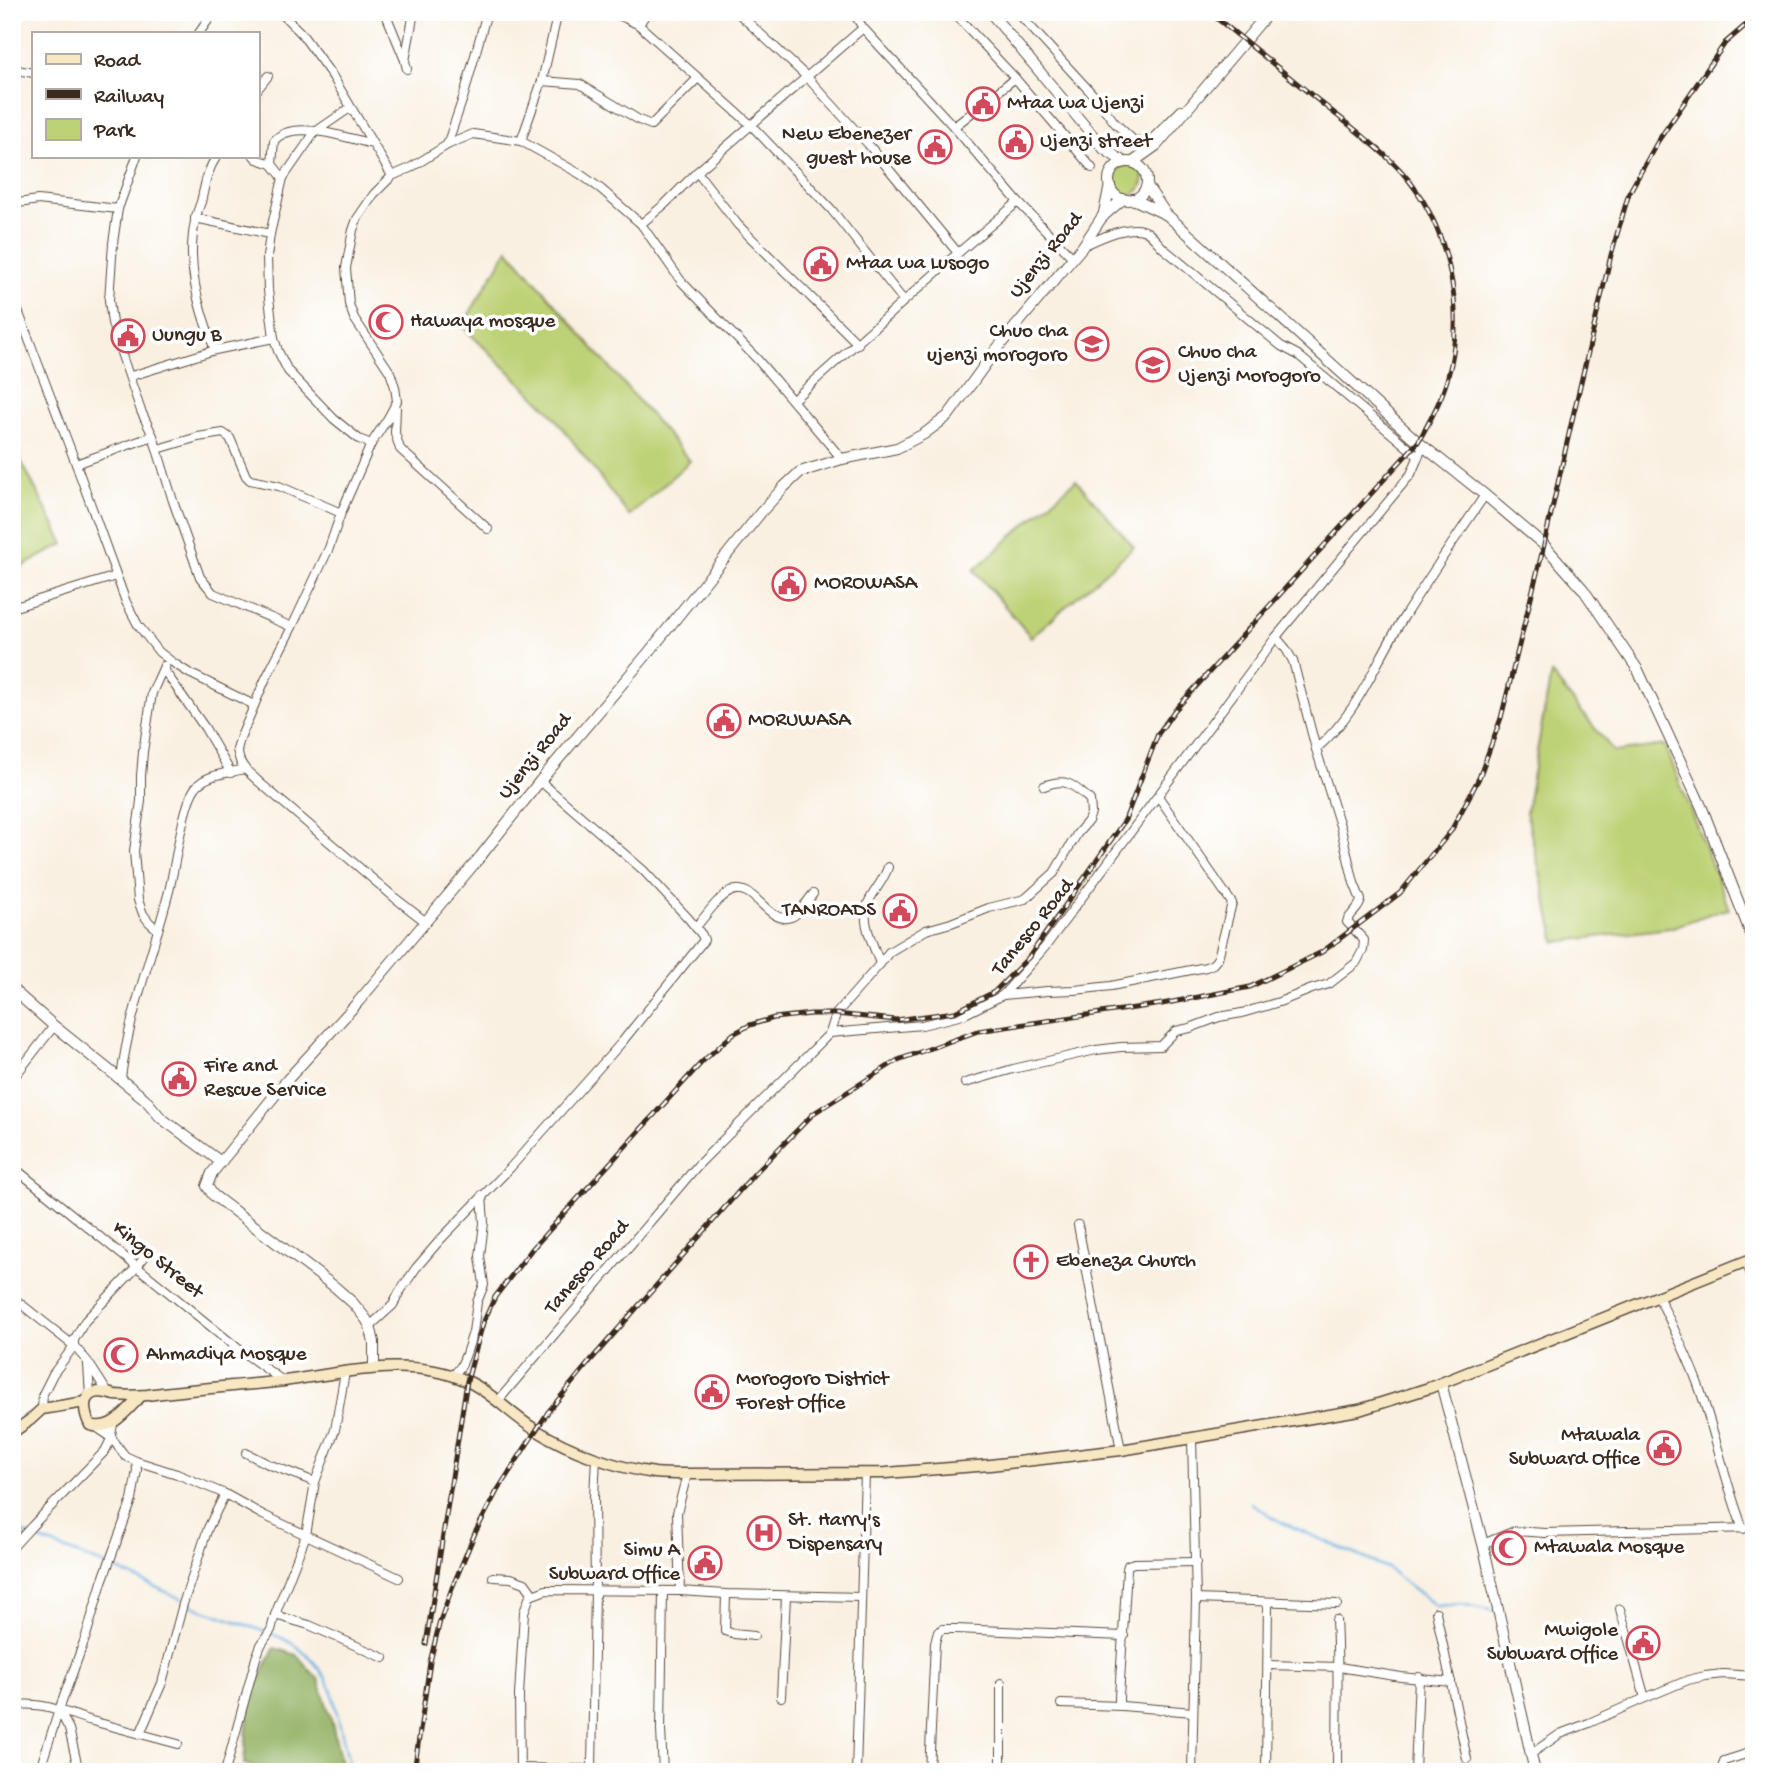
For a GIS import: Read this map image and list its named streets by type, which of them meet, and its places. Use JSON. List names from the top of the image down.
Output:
{
  "streets": {
    "street": ["Ujenzi Road", "Tanesco Road", "Kingo Street"]
  },
  "places": {
    "public building": [
      "Mtaa wa Ujenzi",
      "Ujenzi street",
      "New Ebenezer guest house",
      "Mtaa wa Lusogo",
      "Uungu B",
      "MOROWASA",
      "MORUWASA",
      "TANROADS",
      "Fire and Rescue Service",
      "Morogoro District Forest Office",
      "Mtawala Subward Office",
      "Simu A Subward Office",
      "Mwigole Subward Office"
    ],
    "mosque": ["Hawaya mosque", "Ahmadiya Mosque", "Mtawala Mosque"],
    "school or university": ["Chuo cha ujenzi morogoro", "Chuo cha Ujenzi Morogoro"],
    "church": ["Ebeneza Church"],
    "hospital": ["St. Harry's Dispensary"]
  },
  "legend": ["Road", "Railway", "Park"]
}
